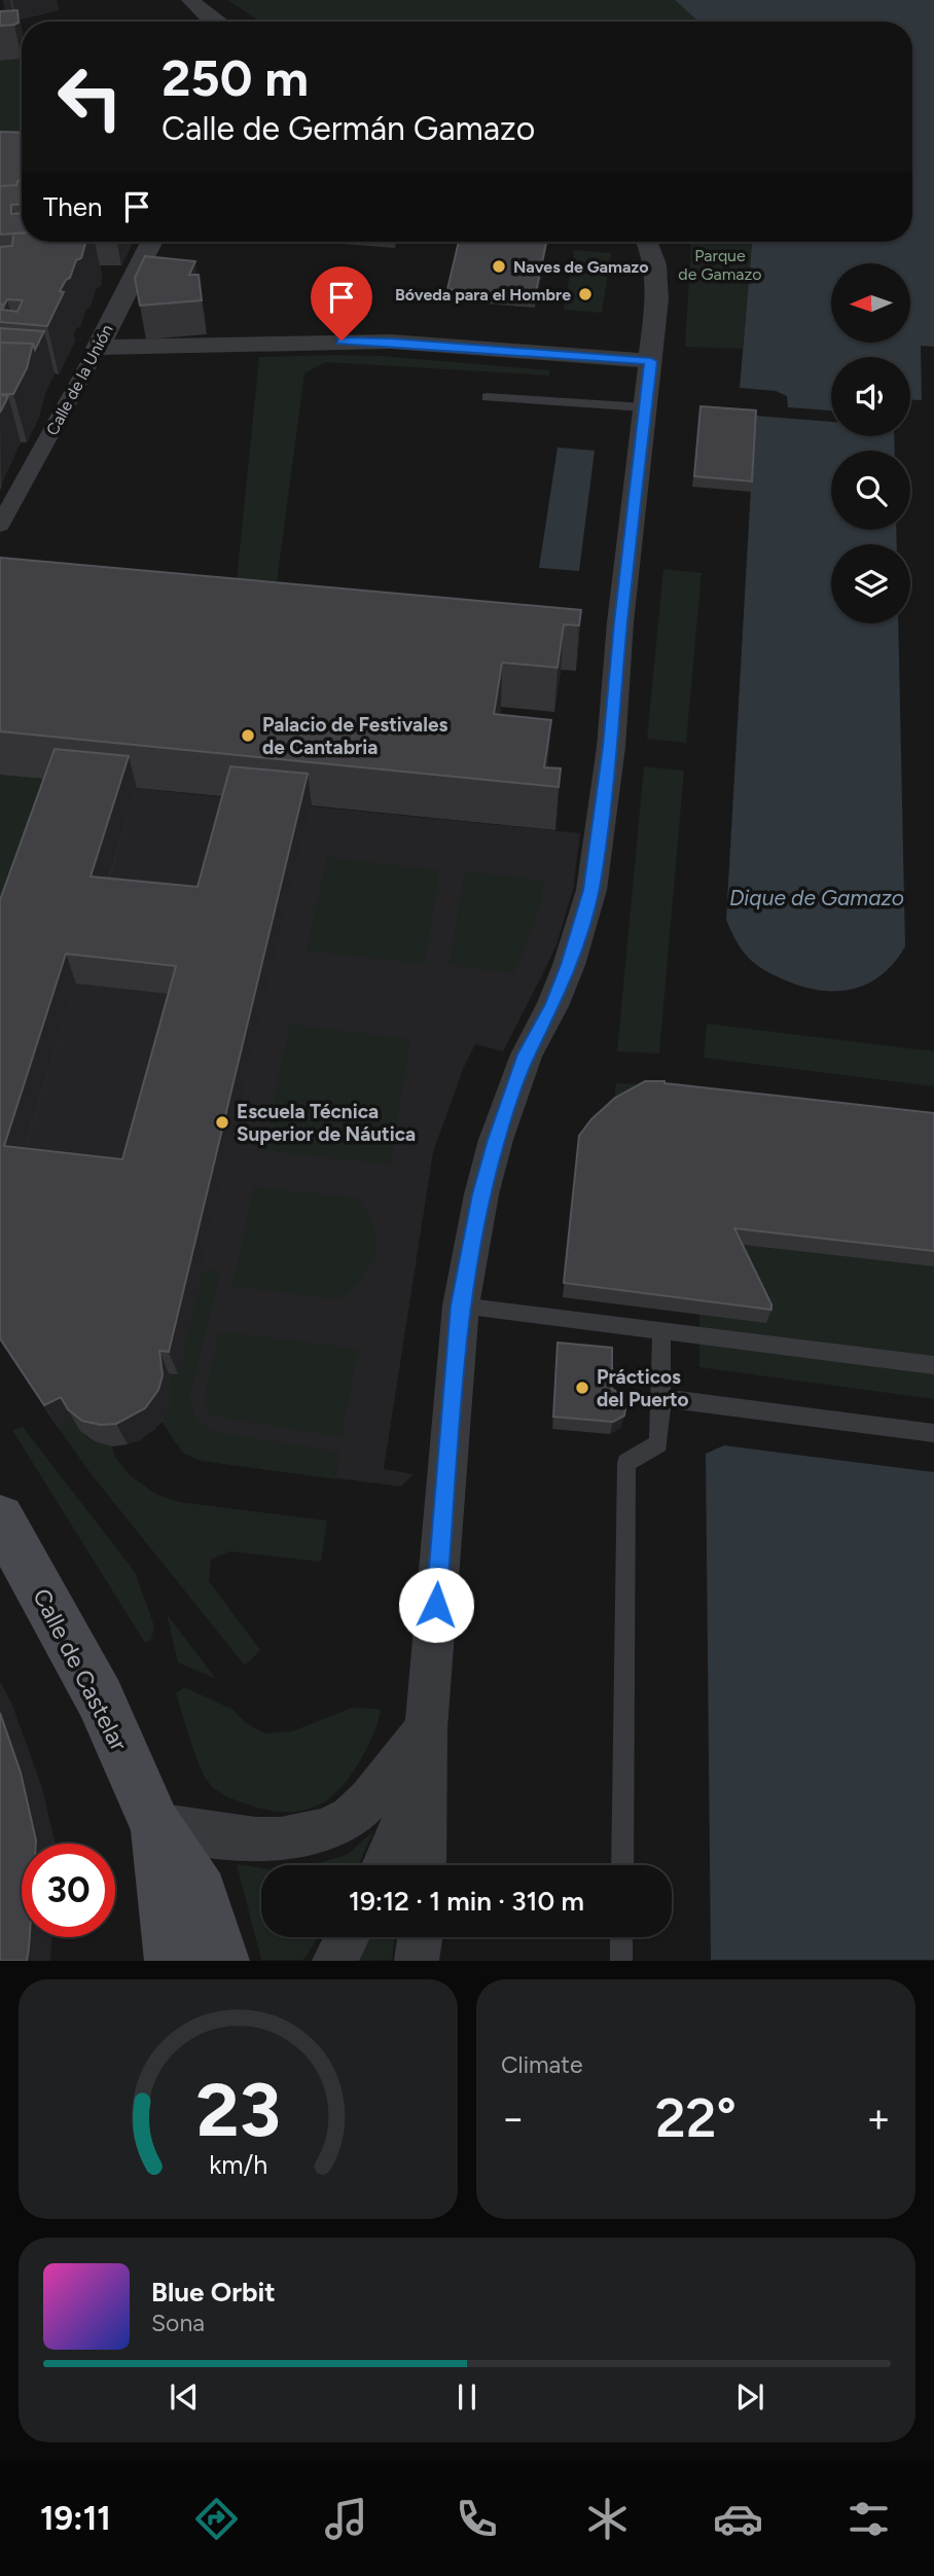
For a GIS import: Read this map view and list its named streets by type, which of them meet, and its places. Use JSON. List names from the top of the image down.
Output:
{
  "streets": {
    "main road": ["Calle de Castelar"],
    "street": ["Calle de la Unión"]
  },
  "water": ["Dique de Gamazo"],
  "parks": ["Parque de Gamazo"],
  "places": [
    "Naves de Gamazo",
    "Bóveda para el Hombre",
    "Palacio de Festivales de Cantabria",
    "Escuela Técnica Superior de Náutica",
    "Prácticos del Puerto"
  ],
  "north": "left",
  "page": {
    "turn": ["250 m", "Calle de Germán Gamazo"],
    "then": "Then",
    "limit": "30",
    "trip": "19:12 · 1 min · 310 m",
    "tile": "Climate",
    "heat": ["−", "22°", "+"],
    "song": ["Blue Orbit", "Sona"],
    "tabs": "19:11",
    "gauge": ["23", "km/h"]
  }
}
